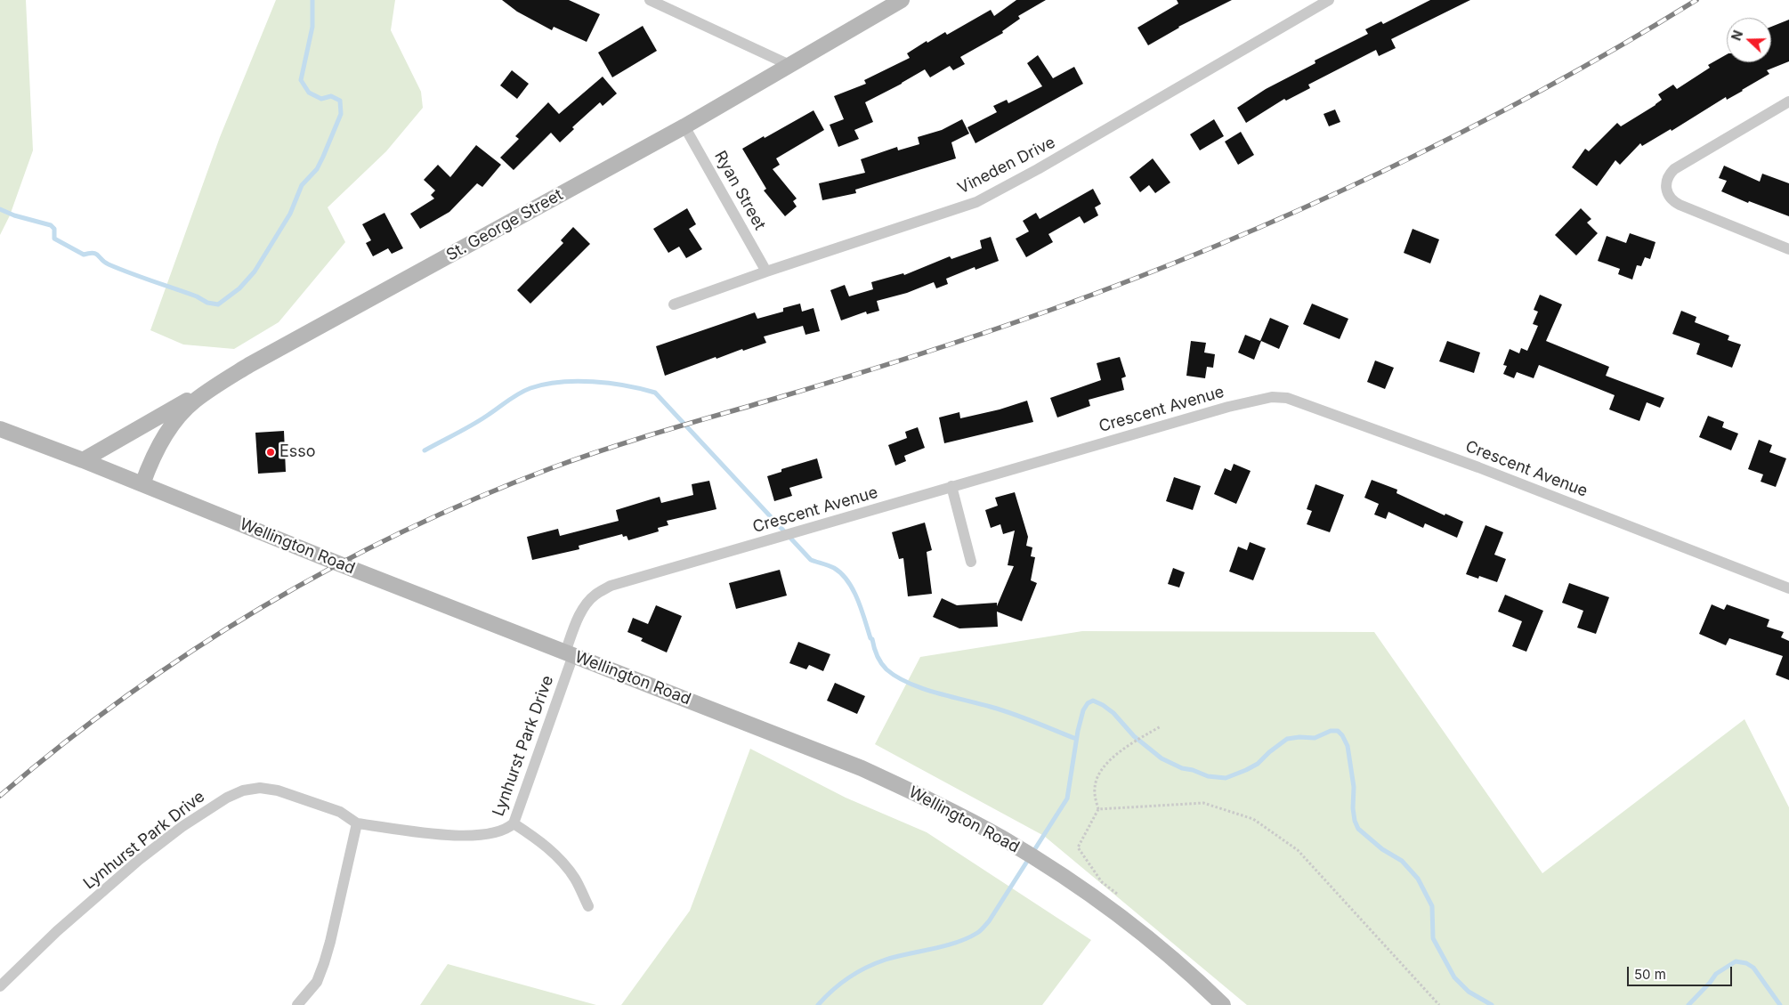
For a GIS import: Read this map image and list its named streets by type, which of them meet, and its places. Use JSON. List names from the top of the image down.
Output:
{
  "streets": {
    "main road": ["St. George Street", "Wellington Road"],
    "street": [
      "Vineden Drive",
      "Ryan Street",
      "Crescent Avenue",
      "Lynhurst Park Drive"
    ]
  },
  "crossings": [
    ["Vineden Drive", "Ryan Street"],
    ["Ryan Street", "St. George Street"],
    ["St. George Street", "Wellington Road"],
    ["Crescent Avenue", "Wellington Road"],
    ["Crescent Avenue", "Lynhurst Park Drive"],
    ["Wellington Road", "Lynhurst Park Drive"]
  ],
  "places": ["Esso"],
  "scale_bar": "50 m",
  "north": "left"
}
